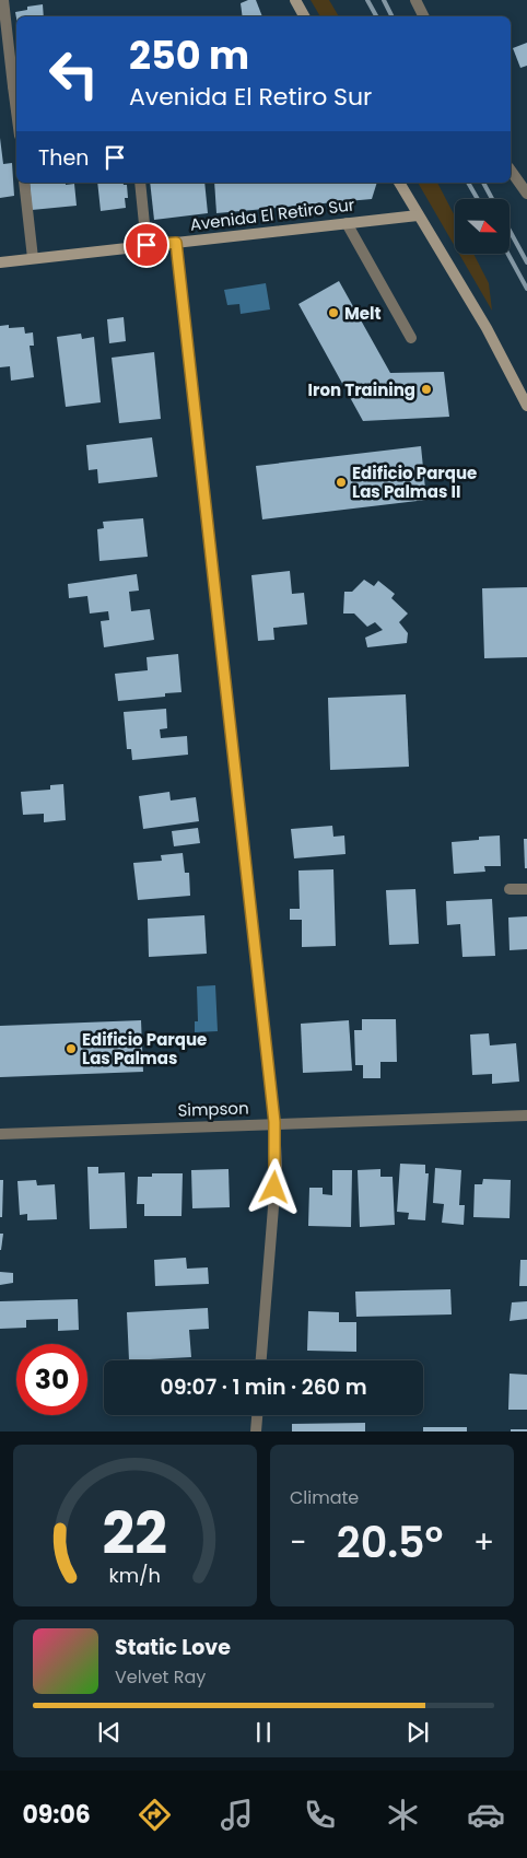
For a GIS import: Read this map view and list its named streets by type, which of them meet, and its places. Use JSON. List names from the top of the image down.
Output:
{
  "streets": {
    "street": ["Avenida El Retiro Sur", "Simpson"]
  },
  "places": [
    "Melt",
    "Iron Training",
    "Edificio Parque Las Palmas II",
    "Edificio Parque Las Palmas"
  ],
  "north": "right",
  "page": {
    "turn": ["250 m", "Avenida El Retiro Sur"],
    "then": "Then",
    "limit": "30",
    "trip": "09:07 · 1 min · 260 m",
    "tile": "Climate",
    "heat": ["−", "20.5°", "+"],
    "song": ["Static Love", "Velvet Ray"],
    "tabs": "09:06",
    "gauge": ["22", "km/h"]
  }
}
